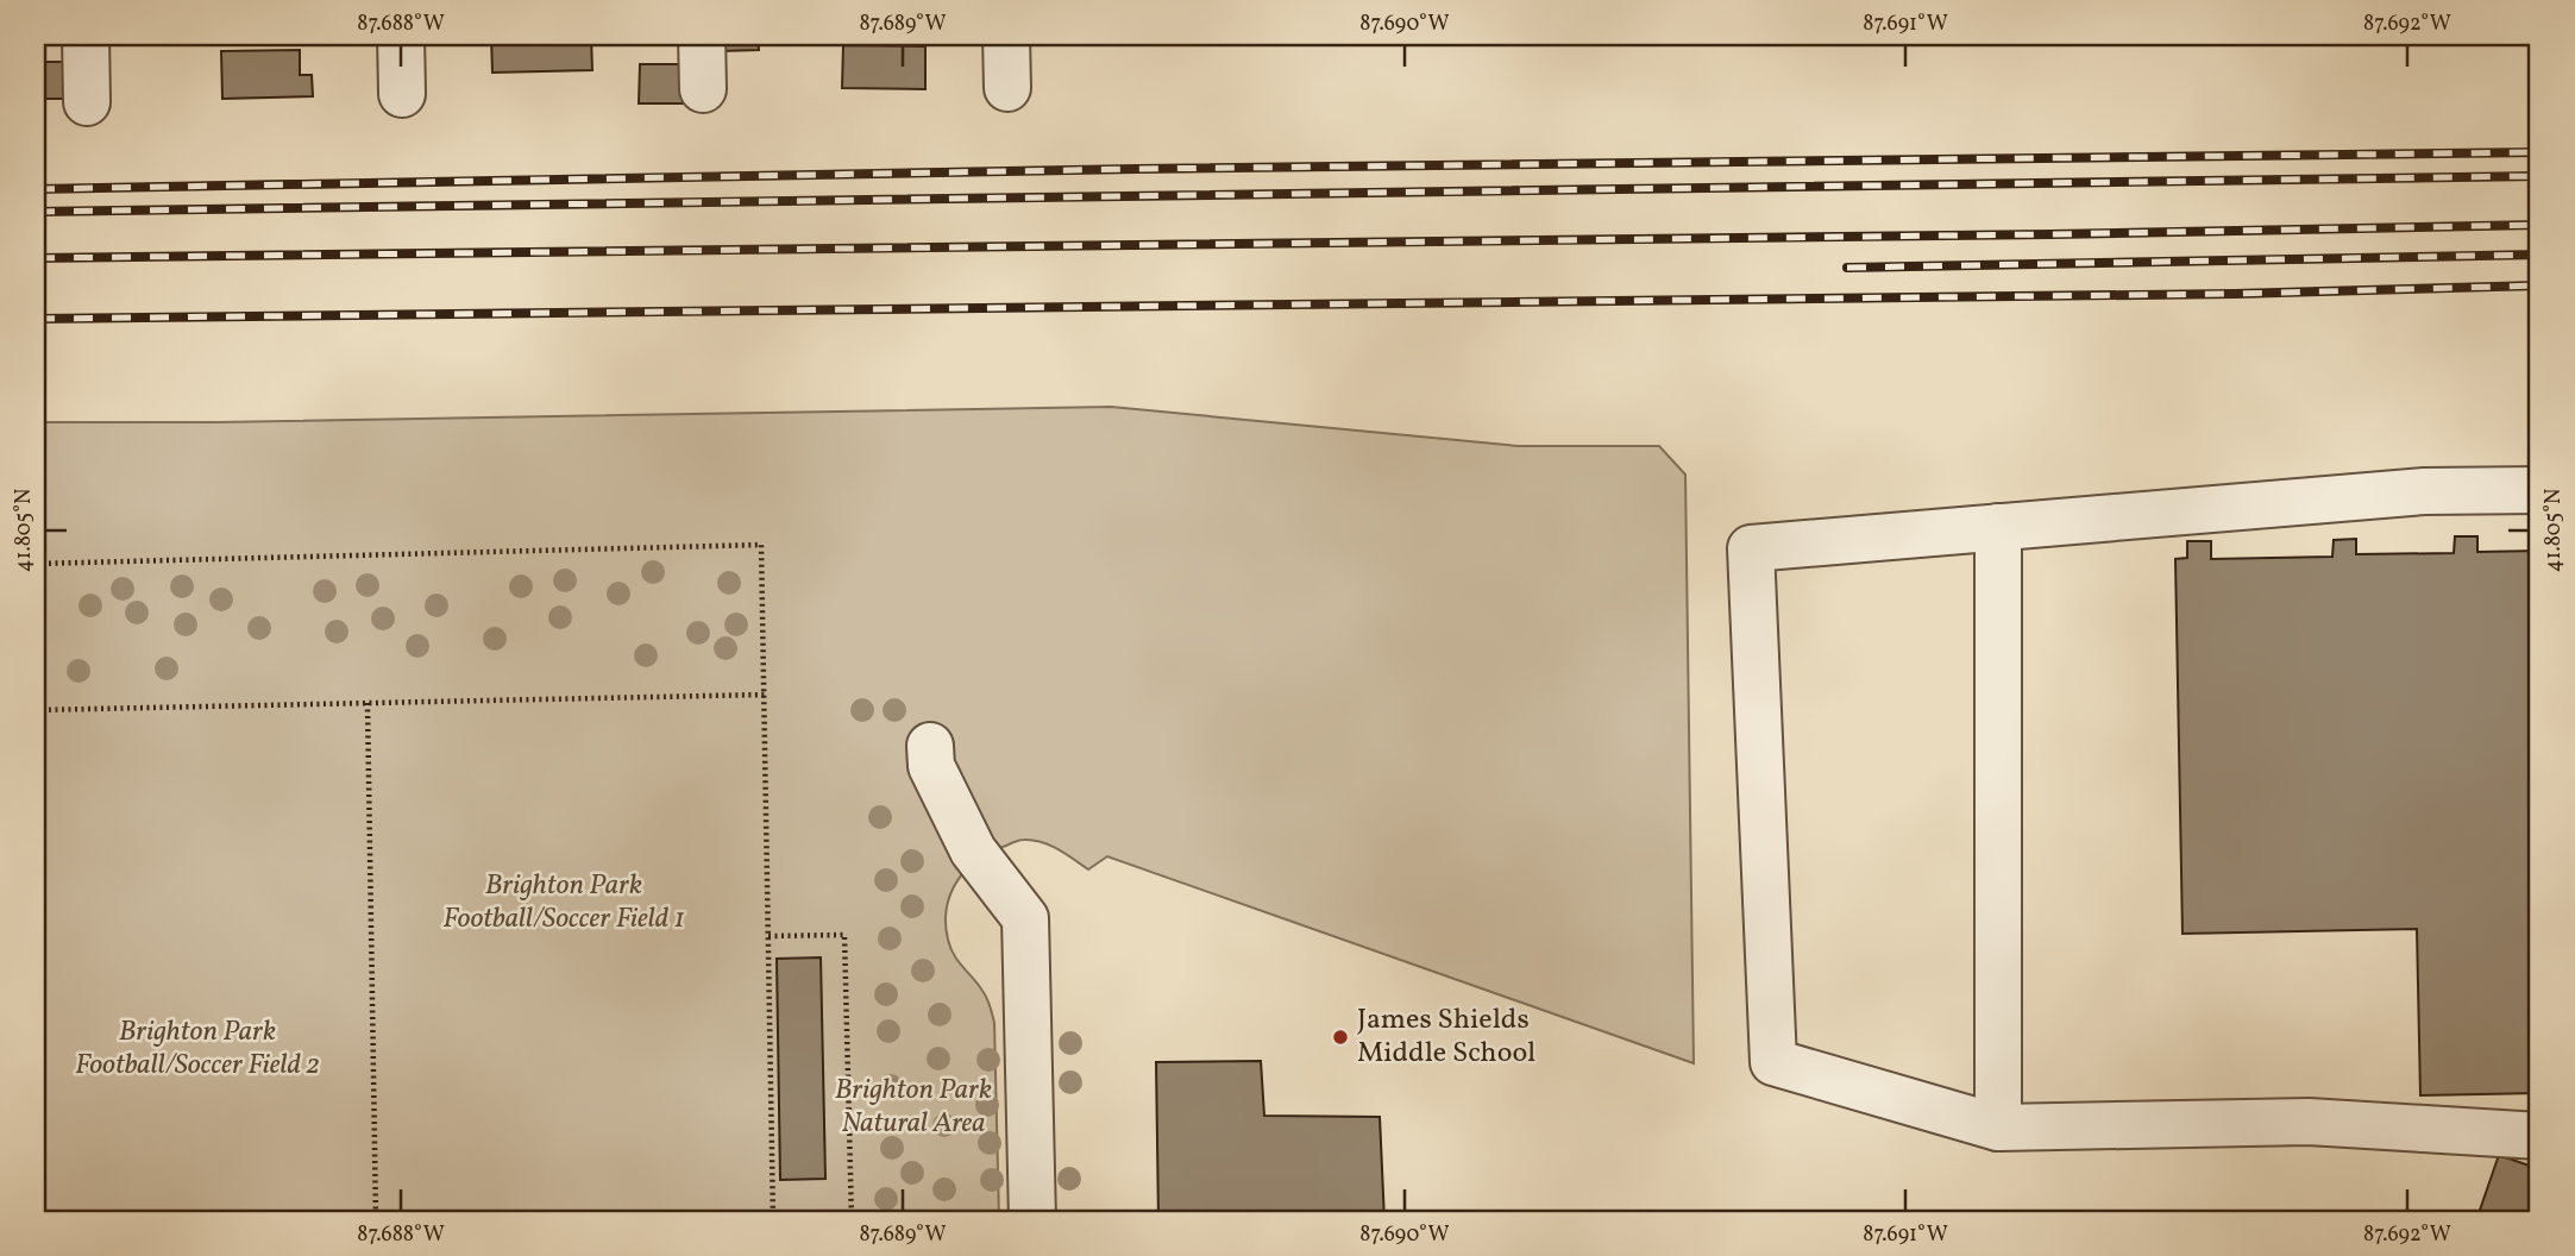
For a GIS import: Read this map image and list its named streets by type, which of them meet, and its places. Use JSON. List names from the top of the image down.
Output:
{
  "parks": ["Brighton Park Football/Soccer Field 1", "Brighton Park Football/Soccer Field 2", "Brighton Park Natural Area"],
  "places": ["James Shields Middle School"],
  "coordinates": [
    "87.688°W",
    "87.689°W",
    "87.690°W",
    "87.691°W",
    "87.692°W",
    "41.805°N"
  ]
}
